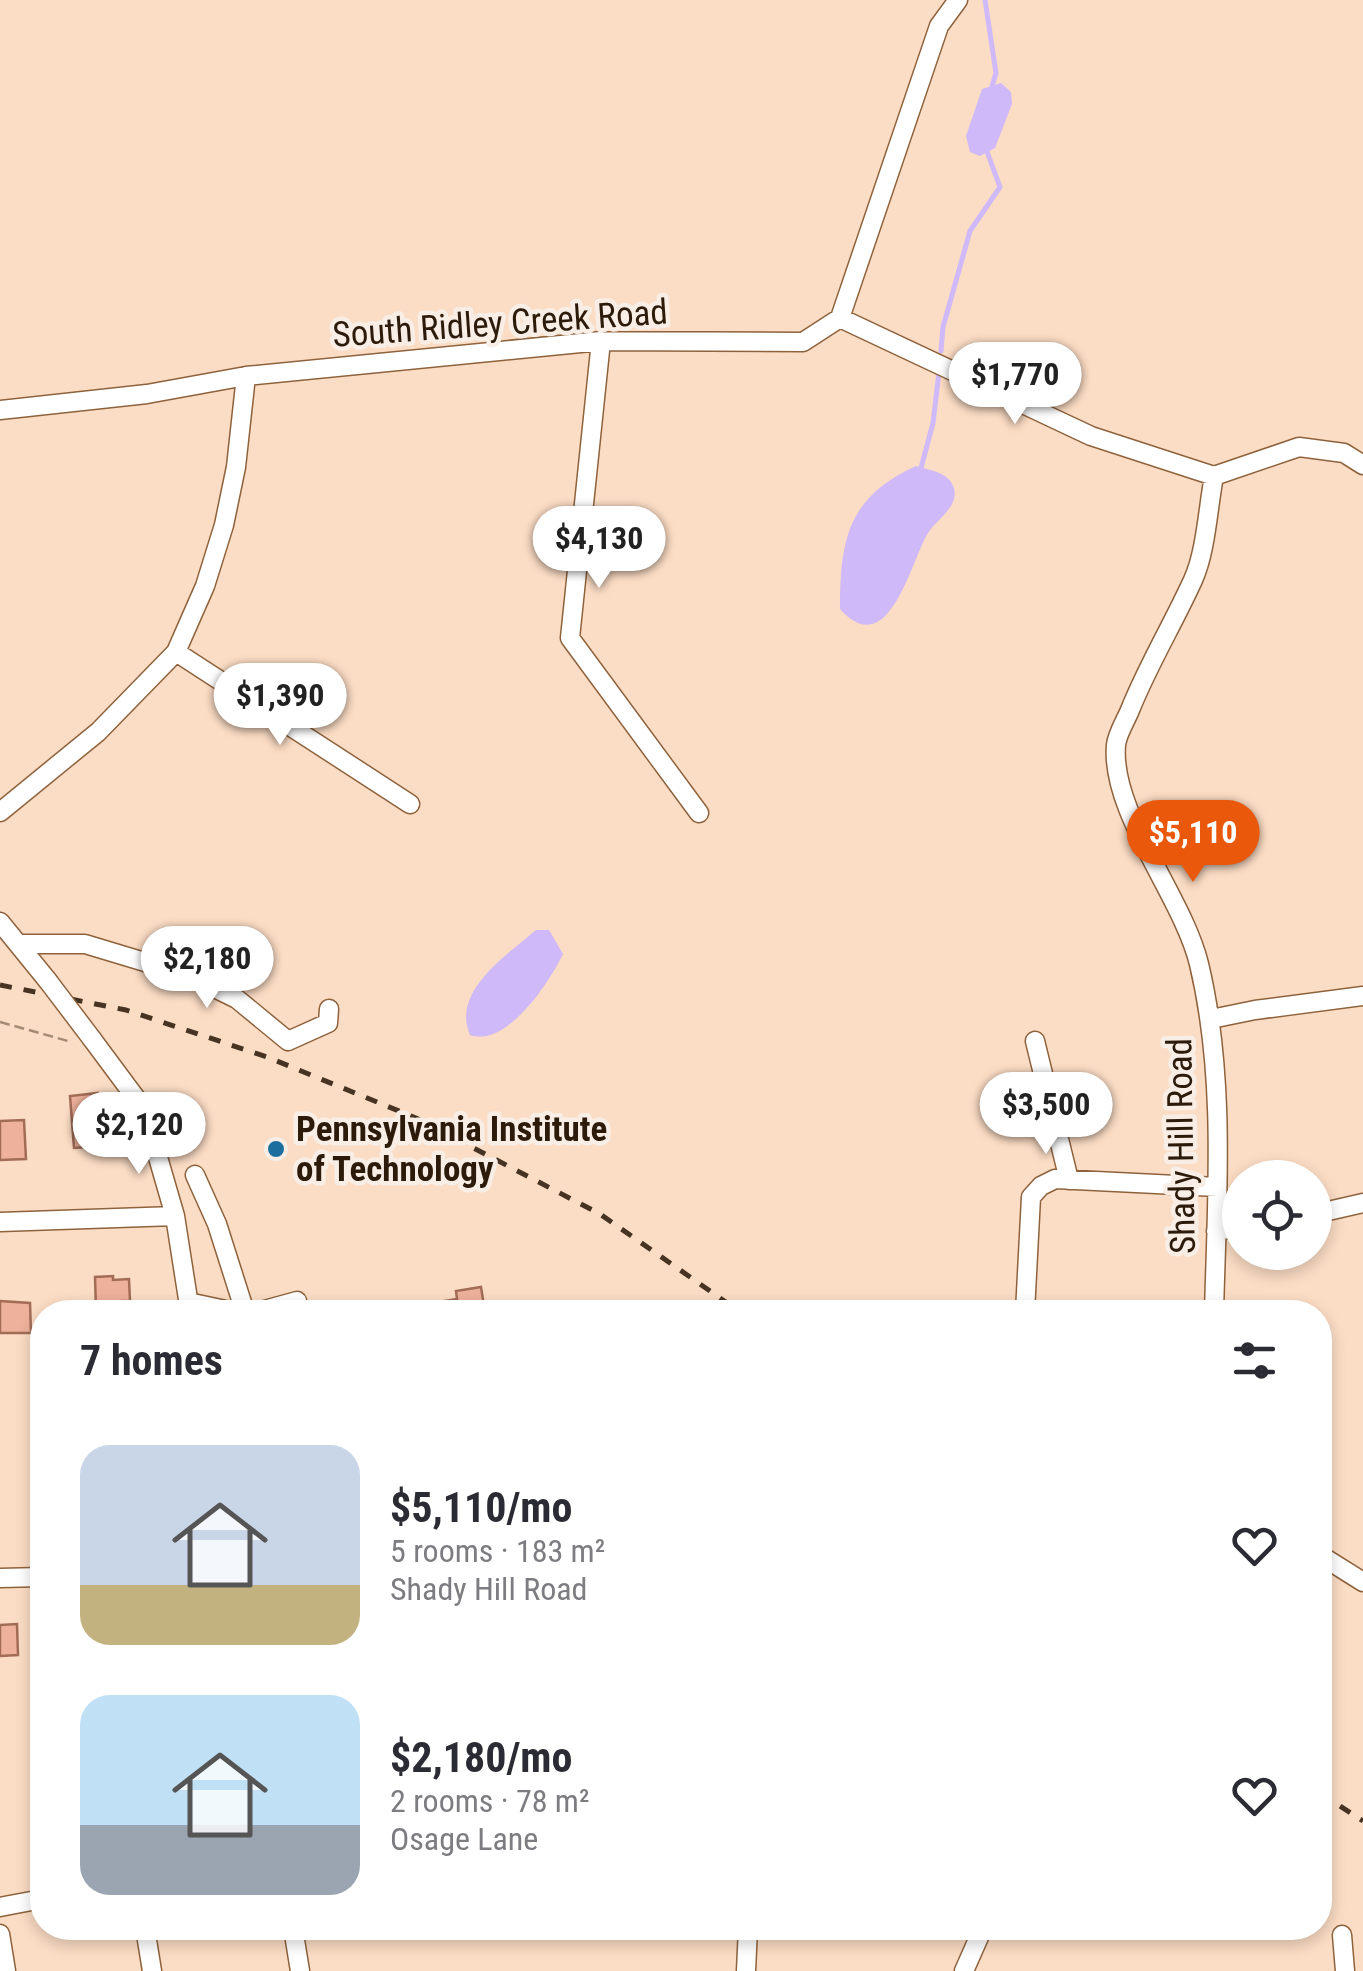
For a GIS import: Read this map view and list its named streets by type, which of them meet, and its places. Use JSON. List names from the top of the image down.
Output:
{
  "streets": {
    "street": ["South Ridley Creek Road", "Shady Hill Road"]
  },
  "places": ["Pennsylvania Institute of Technology"],
  "page": {
    "price": [
      "$1,770",
      "$4,130",
      "$1,390",
      "$5,110",
      "$2,180",
      "$3,500",
      "$2,120"
    ],
    "heading": "7 homes",
    "list": [
      {
        "name": "$5,110/mo",
        "note": "5 rooms · 183 m² · Shady Hill Road"
      },
      {
        "name": "$2,180/mo",
        "note": "2 rooms · 78 m² · Osage Lane"
      }
    ]
  }
}
